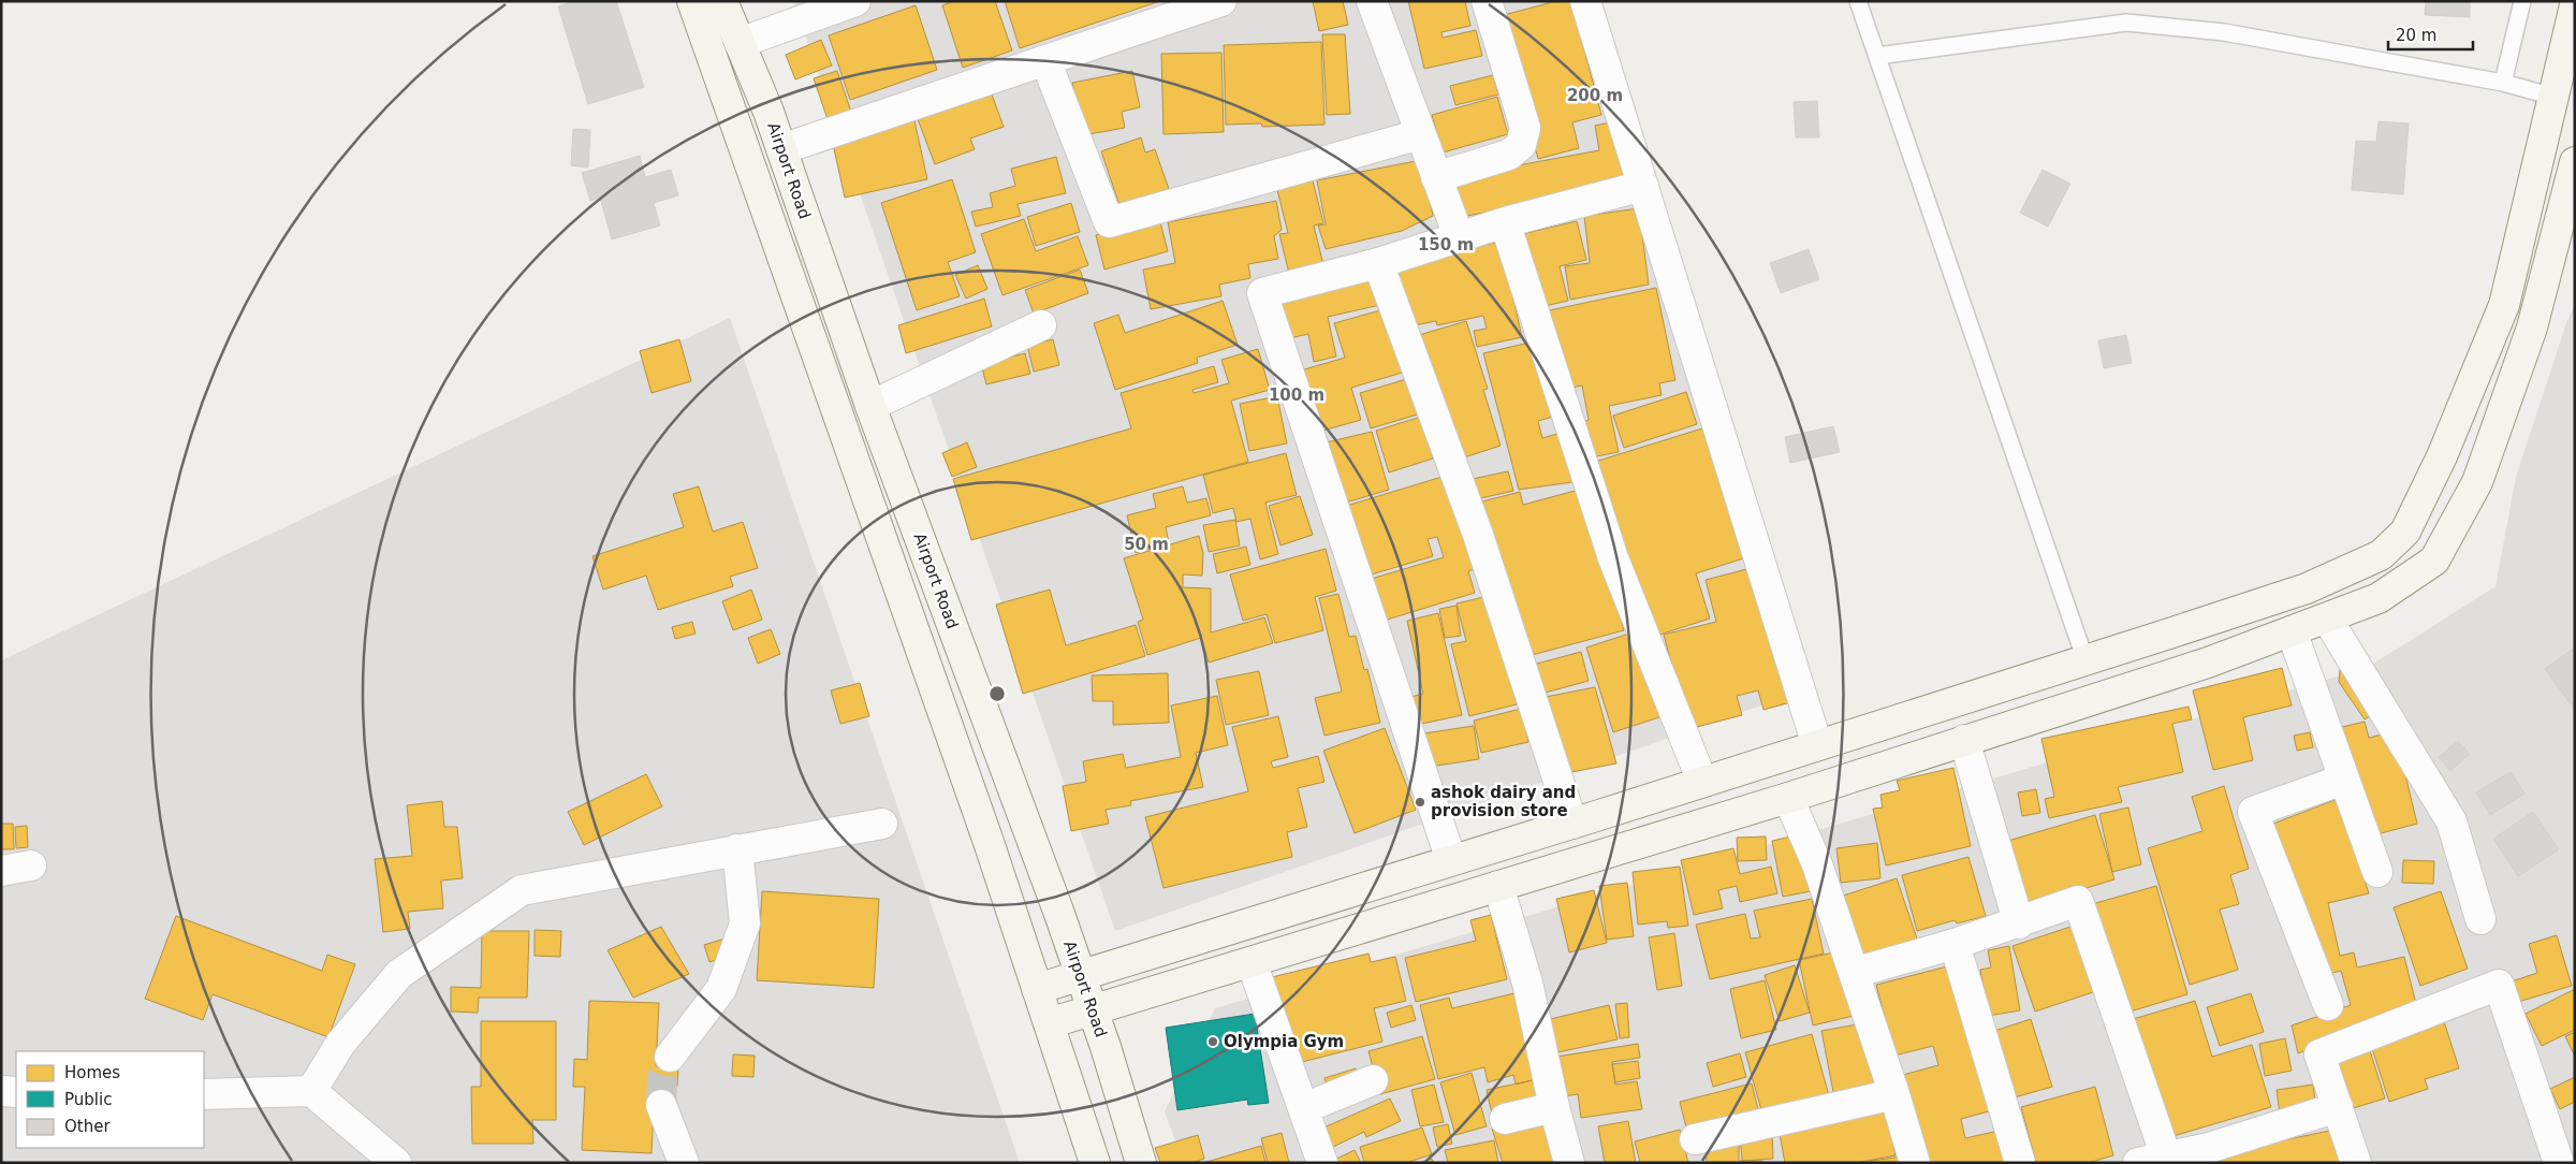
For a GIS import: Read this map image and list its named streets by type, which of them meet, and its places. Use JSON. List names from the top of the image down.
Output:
{
  "streets": {
    "main road": ["Airport Road"]
  },
  "places": ["ashok dairy and provision store", "Olympia Gym"],
  "legend": ["Homes", "Public", "Other"],
  "scale_bar": "20 m",
  "rings": [
    "200 m",
    "150 m",
    "100 m",
    "50 m"
  ]
}
